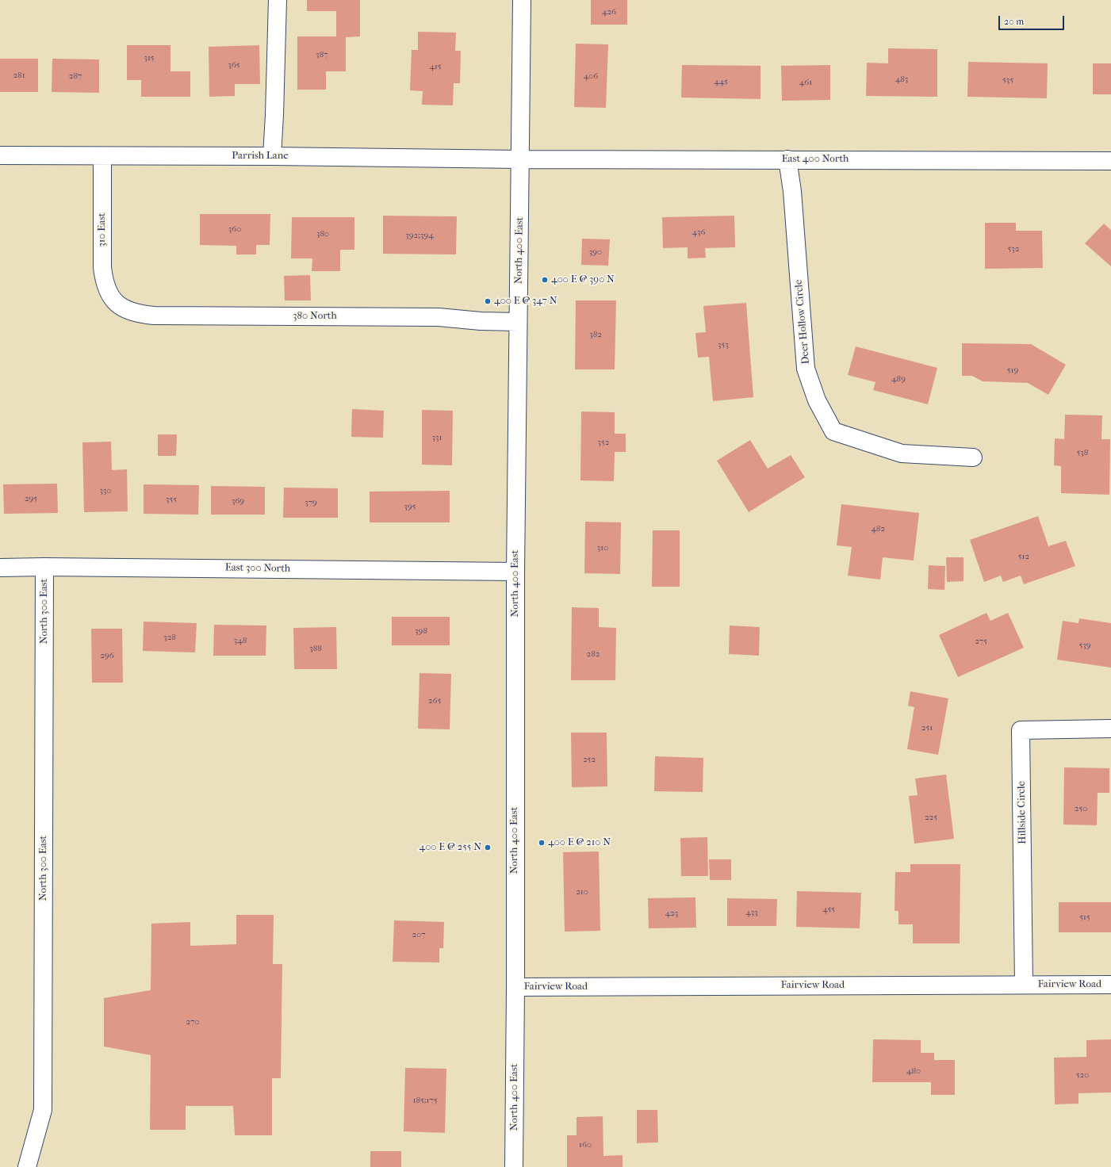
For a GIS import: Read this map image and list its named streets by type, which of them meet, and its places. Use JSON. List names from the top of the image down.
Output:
{
  "streets": {
    "street": [
      "Parrish Lane",
      "East 400 North",
      "310 East",
      "North 400 East",
      "380 North",
      "Deer Hollow Circle",
      "East 300 North",
      "North 300 East",
      "Hillside Circle",
      "Fairview Road"
    ]
  },
  "crossings": [
    ["Parrish Lane", "East 400 North"],
    ["Parrish Lane", "310 East"],
    ["Parrish Lane", "North 400 East"],
    ["East 400 North", "North 400 East"],
    ["East 400 North", "Deer Hollow Circle"],
    ["310 East", "380 North"],
    ["North 400 East", "380 North"],
    ["North 400 East", "East 300 North"],
    ["North 400 East", "Fairview Road"],
    ["East 300 North", "North 300 East"],
    ["Hillside Circle", "Fairview Road"]
  ],
  "places": [
    "400 E @ 390 N",
    "400 E @ 347 N",
    "400 E @ 210 N",
    "400 E @ 255 N"
  ],
  "house_numbers": [
    "426",
    "387",
    "315",
    "365",
    "415",
    "281",
    "287",
    "406",
    "483",
    "535",
    "445",
    "461",
    "360",
    "436",
    "380",
    "392;394",
    "532",
    "390",
    "382",
    "353",
    "519",
    "489",
    "331",
    "352",
    "538",
    "330",
    "295",
    "355",
    "369",
    "379",
    "395",
    "482",
    "310",
    "512",
    "398",
    "328",
    "348",
    "275",
    "539",
    "388",
    "282",
    "296",
    "265",
    "251",
    "252",
    "250",
    "225",
    "210",
    "455",
    "433",
    "423",
    "515",
    "207",
    "270",
    "480",
    "520",
    "185;175",
    "160"
  ],
  "scale_bar": "20 m"
}
